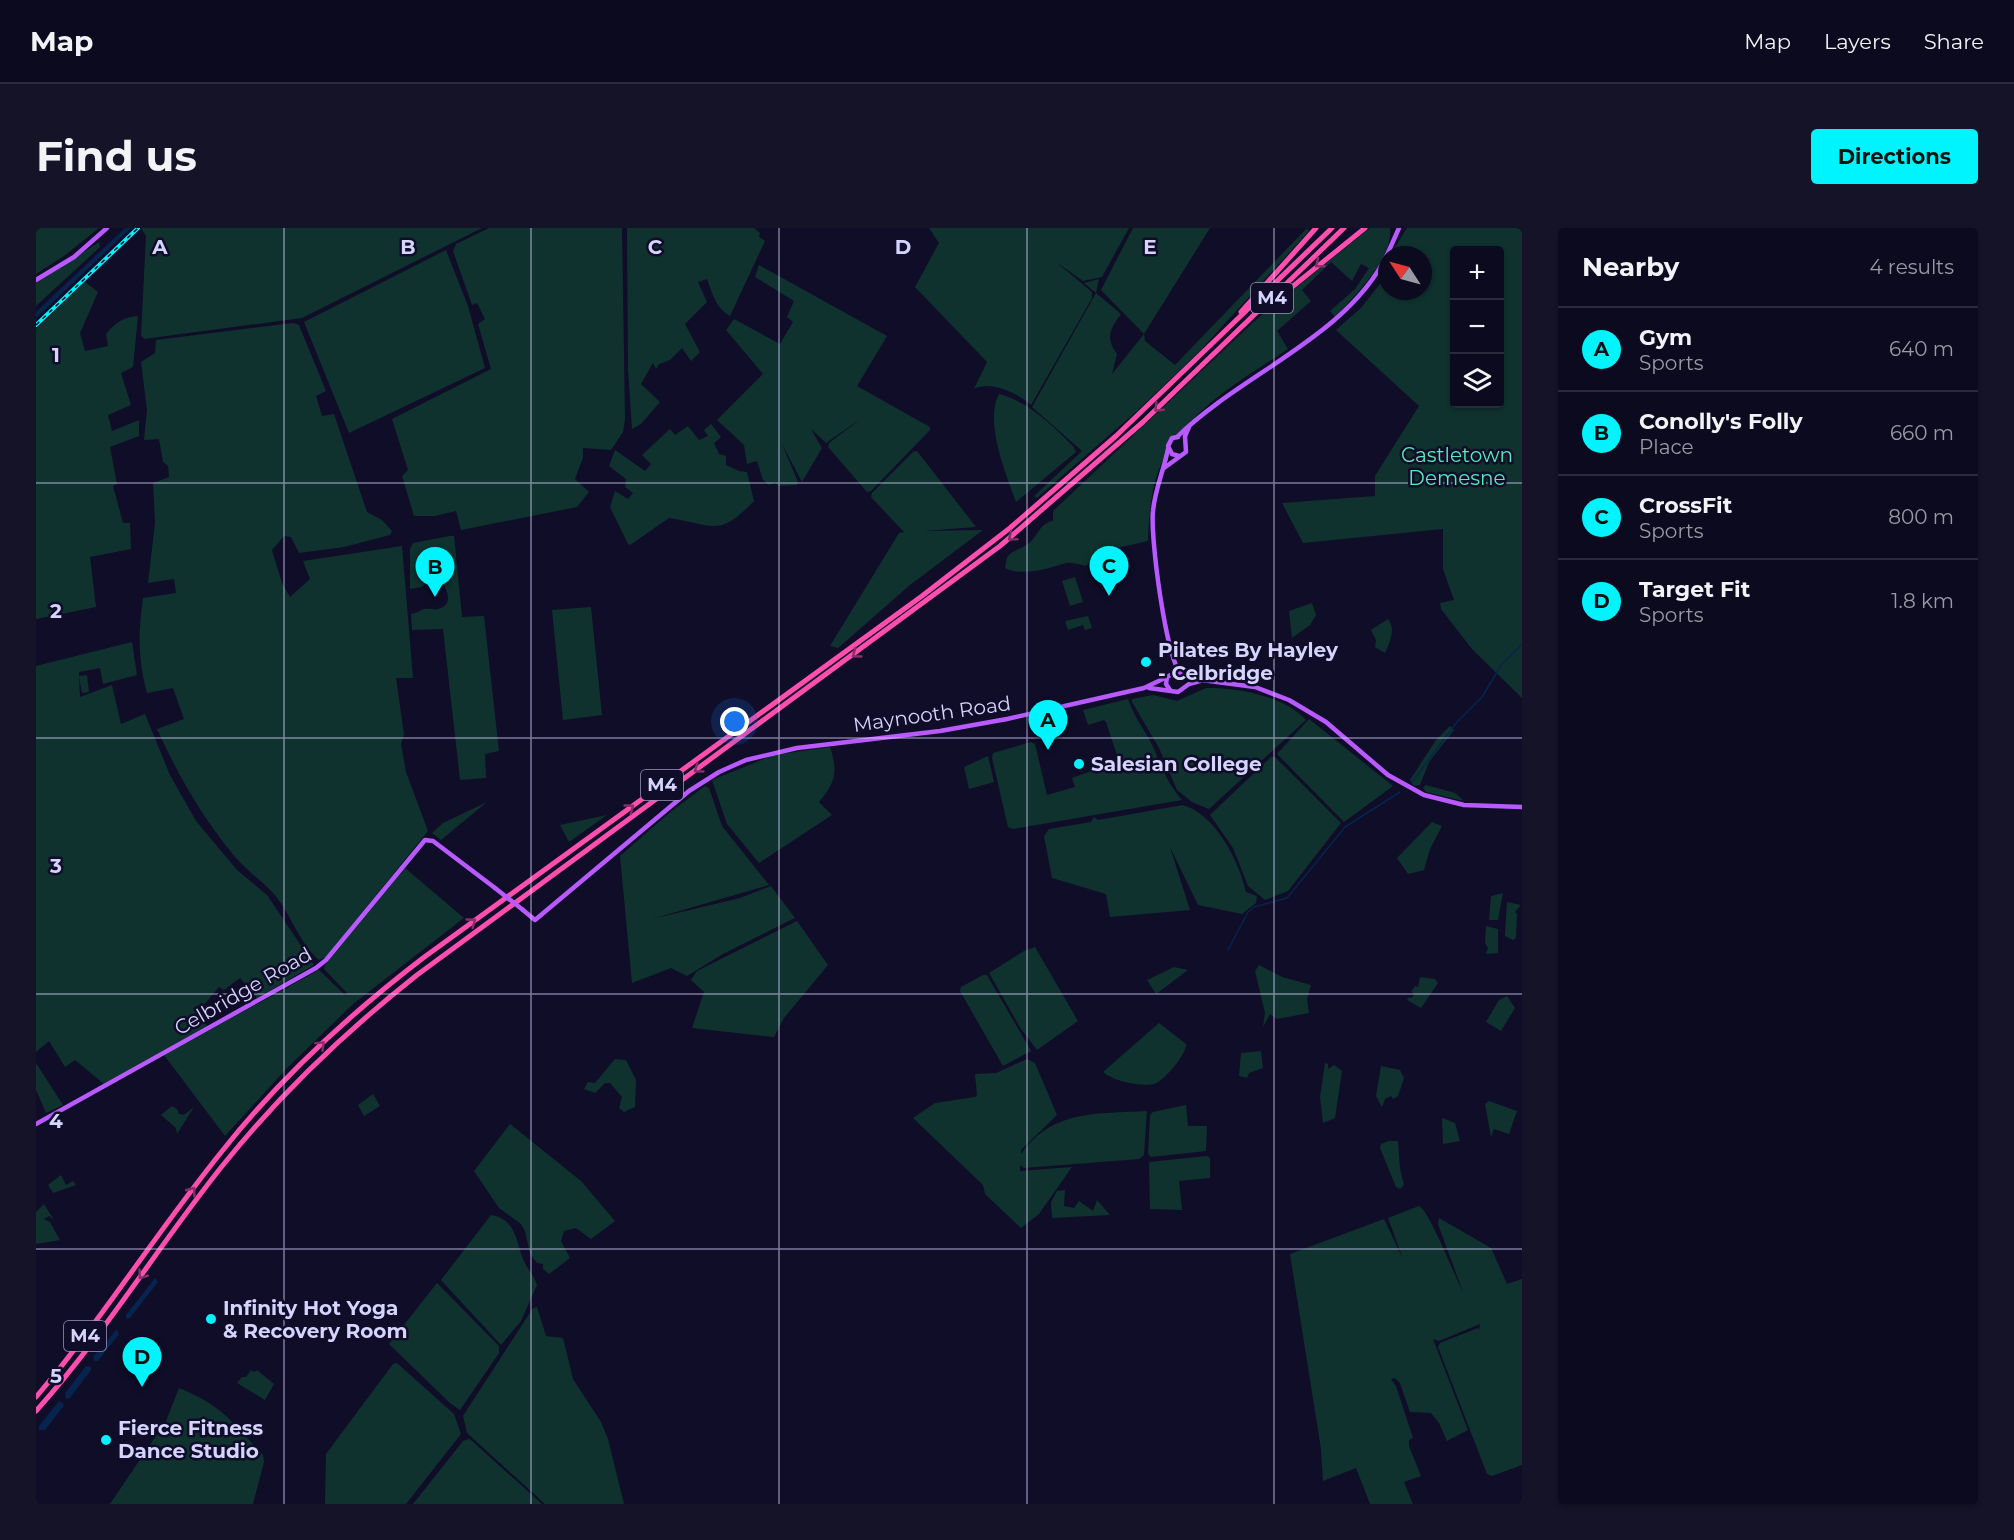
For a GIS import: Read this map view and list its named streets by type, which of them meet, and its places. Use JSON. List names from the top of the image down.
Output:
{
  "streets": {
    "highway": ["M4"],
    "main road": ["Maynooth Road", "Celbridge Road"]
  },
  "crossings": [
    ["Maynooth Road", "Celbridge Road"]
  ],
  "parks": ["Castletown Demesne"],
  "places": [
    "Pilates By Hayley - Celbridge",
    "Salesian College",
    "Infinity Hot Yoga & Recovery Room",
    "Fierce Fitness Dance Studio"
  ],
  "north": "top left",
  "page": {
    "header": "Map",
    "nav": ["Map", "Layers", "Share"],
    "buttons": "Directions",
    "title": "Find us",
    "heading": ["Nearby", "4 results"],
    "map_buttons": ["+", "−"],
    "list": [
      {
        "mark": "A",
        "name": "Gym",
        "note": "Sports",
        "value": "640 m"
      },
      {
        "mark": "B",
        "name": "Conolly's Folly",
        "note": "Place",
        "value": "660 m"
      },
      {
        "mark": "C",
        "name": "CrossFit",
        "note": "Sports",
        "value": "800 m"
      },
      {
        "mark": "D",
        "name": "Target Fit",
        "note": "Sports",
        "value": "1.8 km"
      }
    ],
    "pins": [
      "C",
      "B",
      "A",
      "D"
    ]
  },
  "grid": {
    "columns": [
      "A",
      "B",
      "C",
      "D",
      "E"
    ],
    "rows": [
      "1",
      "2",
      "3",
      "4",
      "5"
    ]
  }
}
